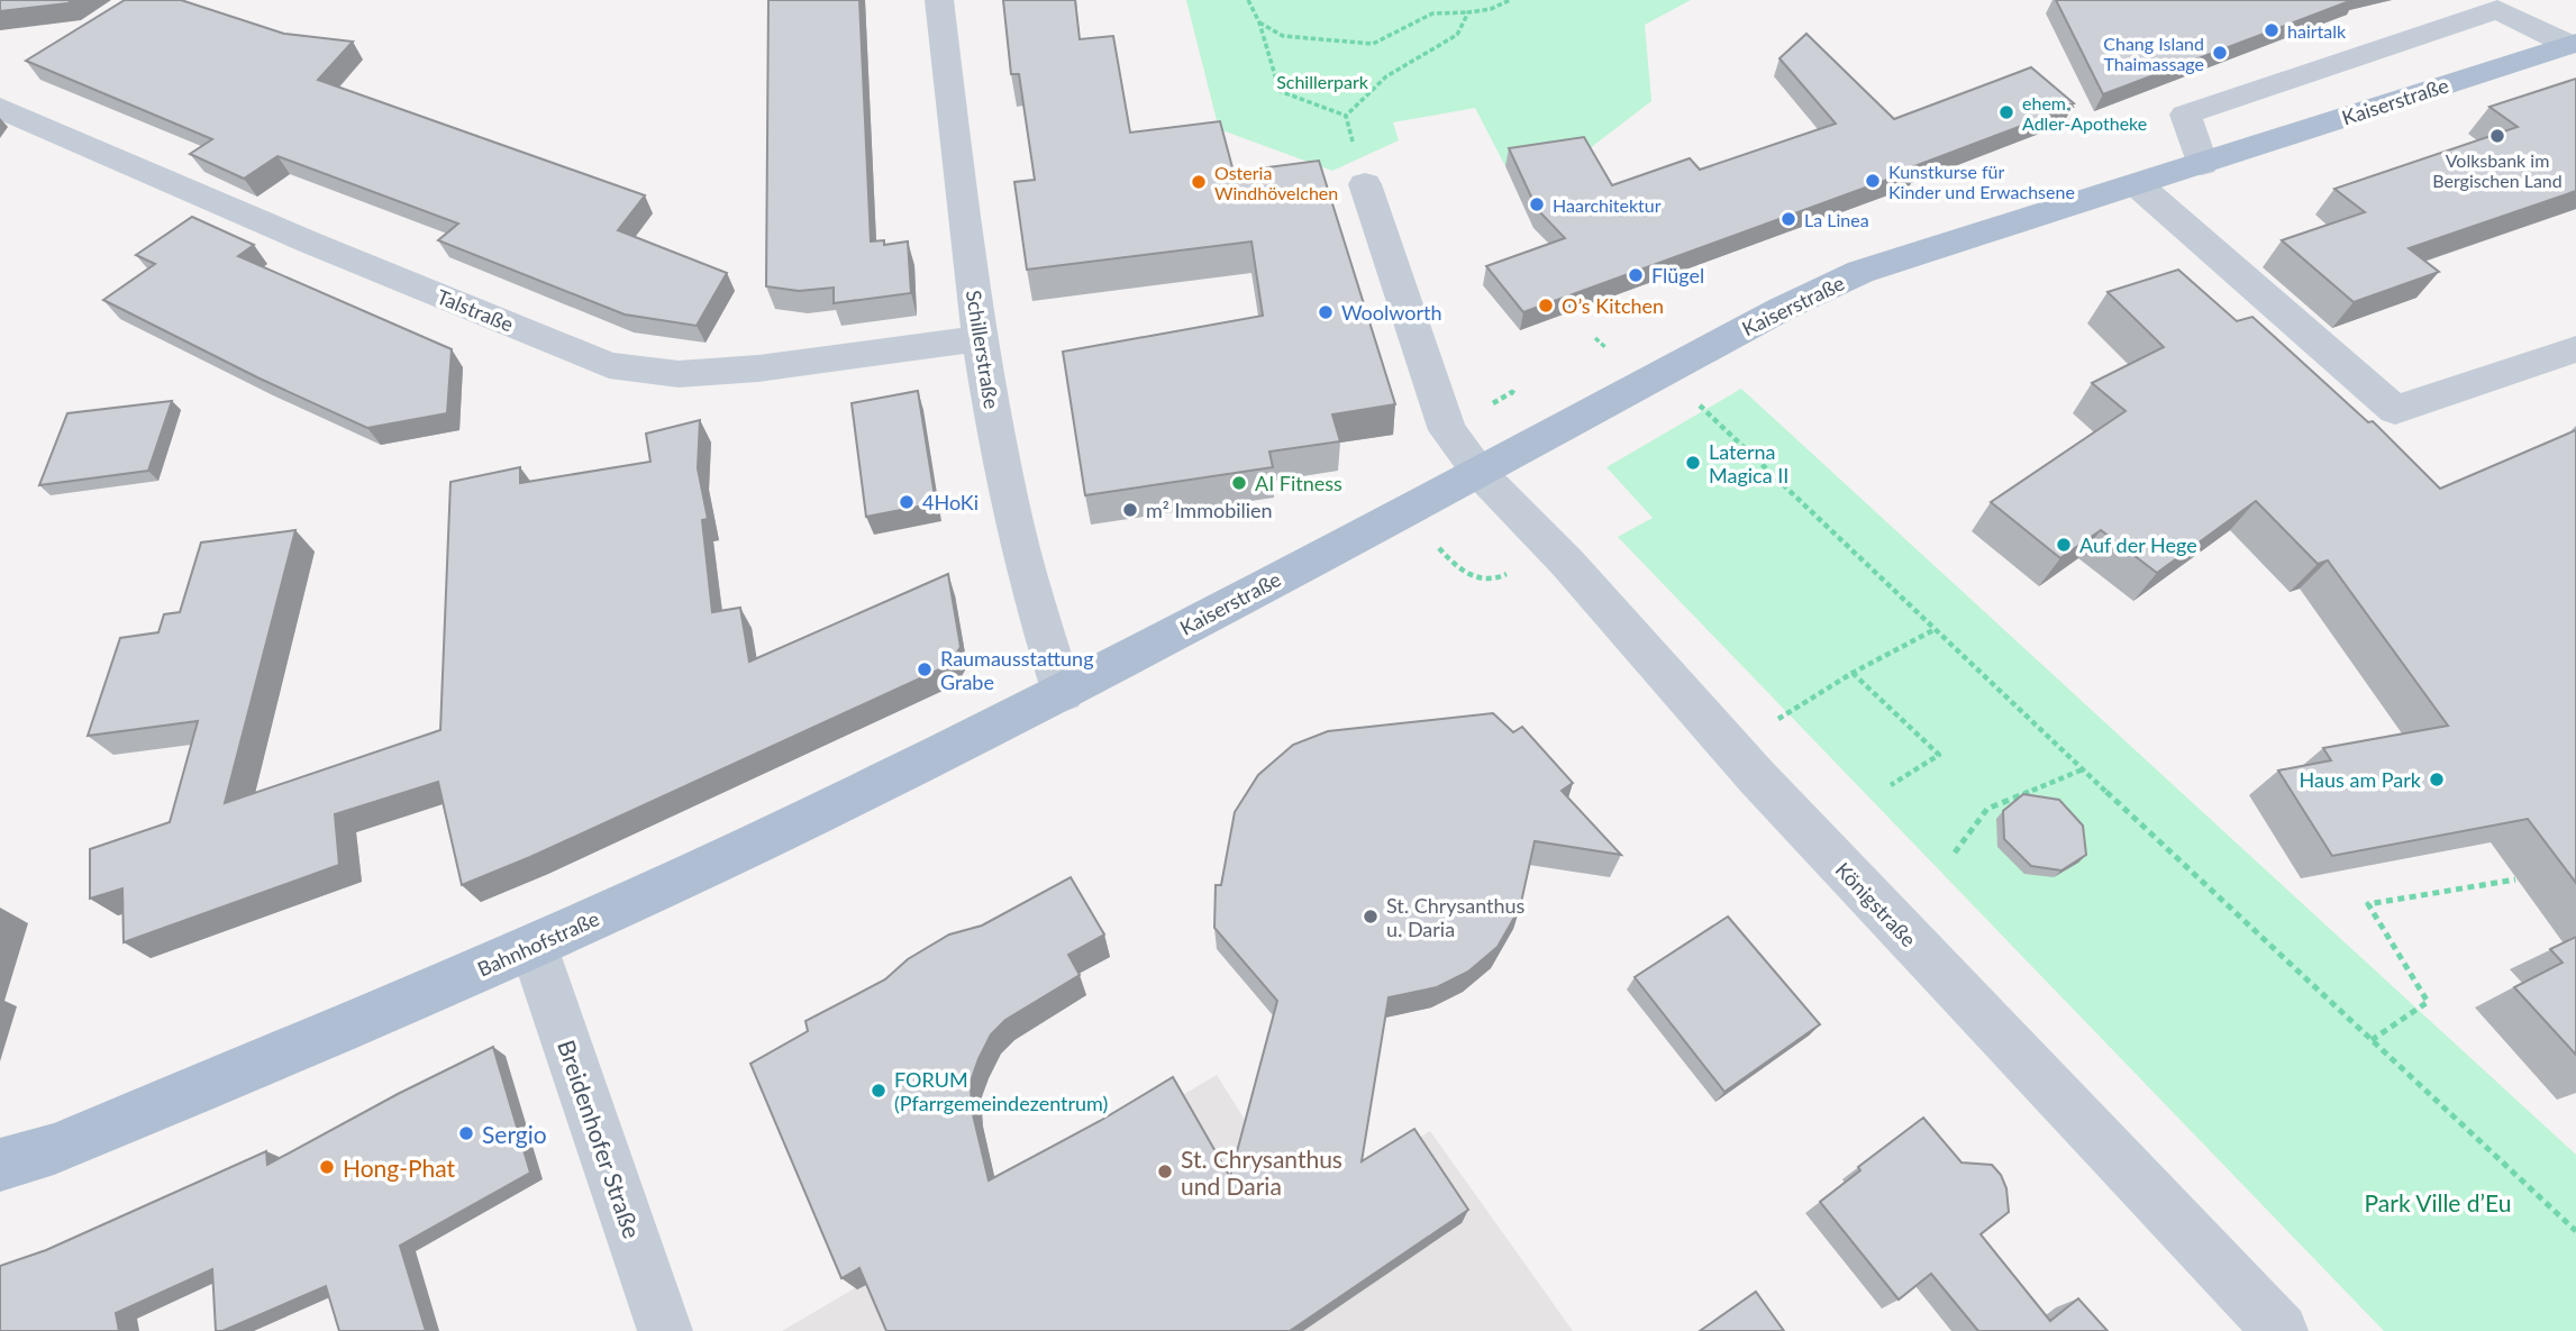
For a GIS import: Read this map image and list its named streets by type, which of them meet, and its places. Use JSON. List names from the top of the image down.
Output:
{
  "streets": {
    "main road": ["Kaiserstraße", "Bahnhofstraße"],
    "street": [
      "Talstraße",
      "Schillerstraße",
      "Königstraße",
      "Breidenhofer Straße"
    ]
  },
  "crossings": [
    ["Kaiserstraße", "Schillerstraße"],
    ["Kaiserstraße", "Königstraße"],
    ["Kaiserstraße", "Bahnhofstraße"],
    ["Talstraße", "Schillerstraße"],
    ["Schillerstraße", "Bahnhofstraße"],
    ["Bahnhofstraße", "Breidenhofer Straße"]
  ],
  "parks": ["Schillerpark", "Park Ville d’Eu"],
  "places": [
    "hairtalk",
    "Chang Island Thaimassage",
    "ehem. Adler-Apotheke",
    "Volksbank im Bergischen Land",
    "Kunstkurse für Kinder und Erwachsene",
    "Osteria Windhövelchen",
    "Haarchitektur",
    "La Linea",
    "Flügel",
    "O’s Kitchen",
    "Woolworth",
    "Laterna Magica II",
    "AI Fitness",
    "4HoKi",
    "m² Immobilien",
    "Auf der Hege",
    "Raumausstattung Grabe",
    "Haus am Park",
    "St. Chrysanthus u. Daria",
    "FORUM (Pfarrgemeindezentrum)",
    "Sergio",
    "Hong-Phat",
    "St. Chrysanthus und Daria"
  ]
}
